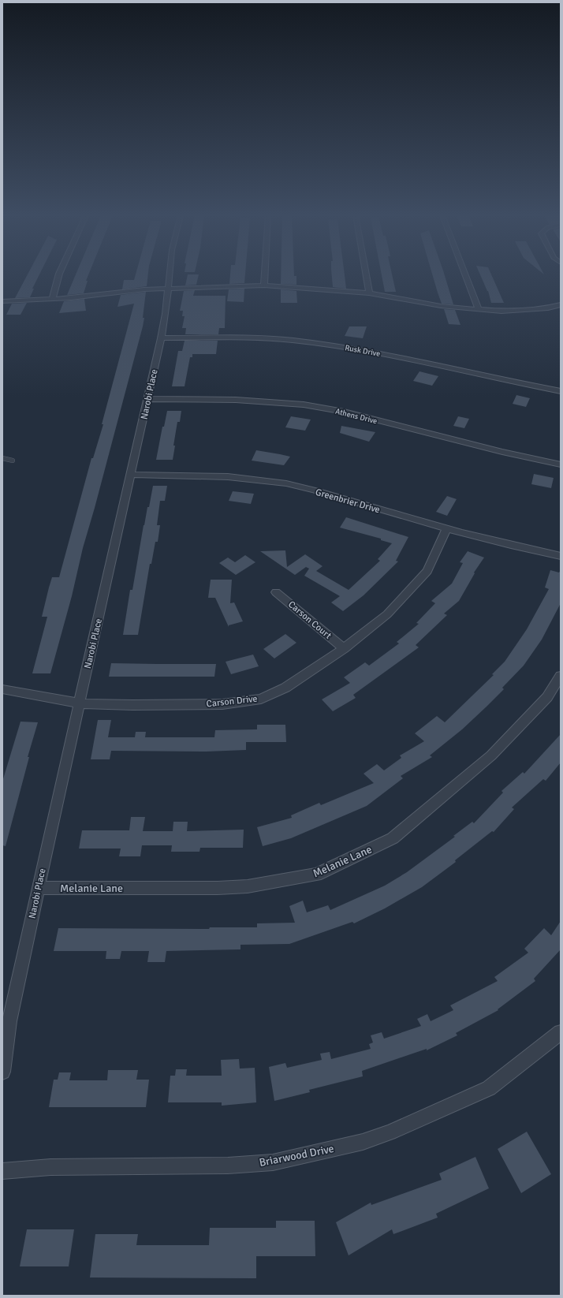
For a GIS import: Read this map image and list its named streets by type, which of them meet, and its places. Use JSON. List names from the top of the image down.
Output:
{
  "streets": {
    "street": [
      "Rusk Drive",
      "Narobi Place",
      "Athens Drive",
      "Greenbrier Drive",
      "Carson Court",
      "Carson Drive",
      "Melanie Lane",
      "Briarwood Drive"
    ]
  },
  "crossings": [
    ["Rusk Drive", "Narobi Place"],
    ["Narobi Place", "Athens Drive"],
    ["Narobi Place", "Greenbrier Drive"],
    ["Narobi Place", "Carson Drive"],
    ["Narobi Place", "Melanie Lane"],
    ["Greenbrier Drive", "Carson Drive"],
    ["Carson Court", "Carson Drive"]
  ]
}
